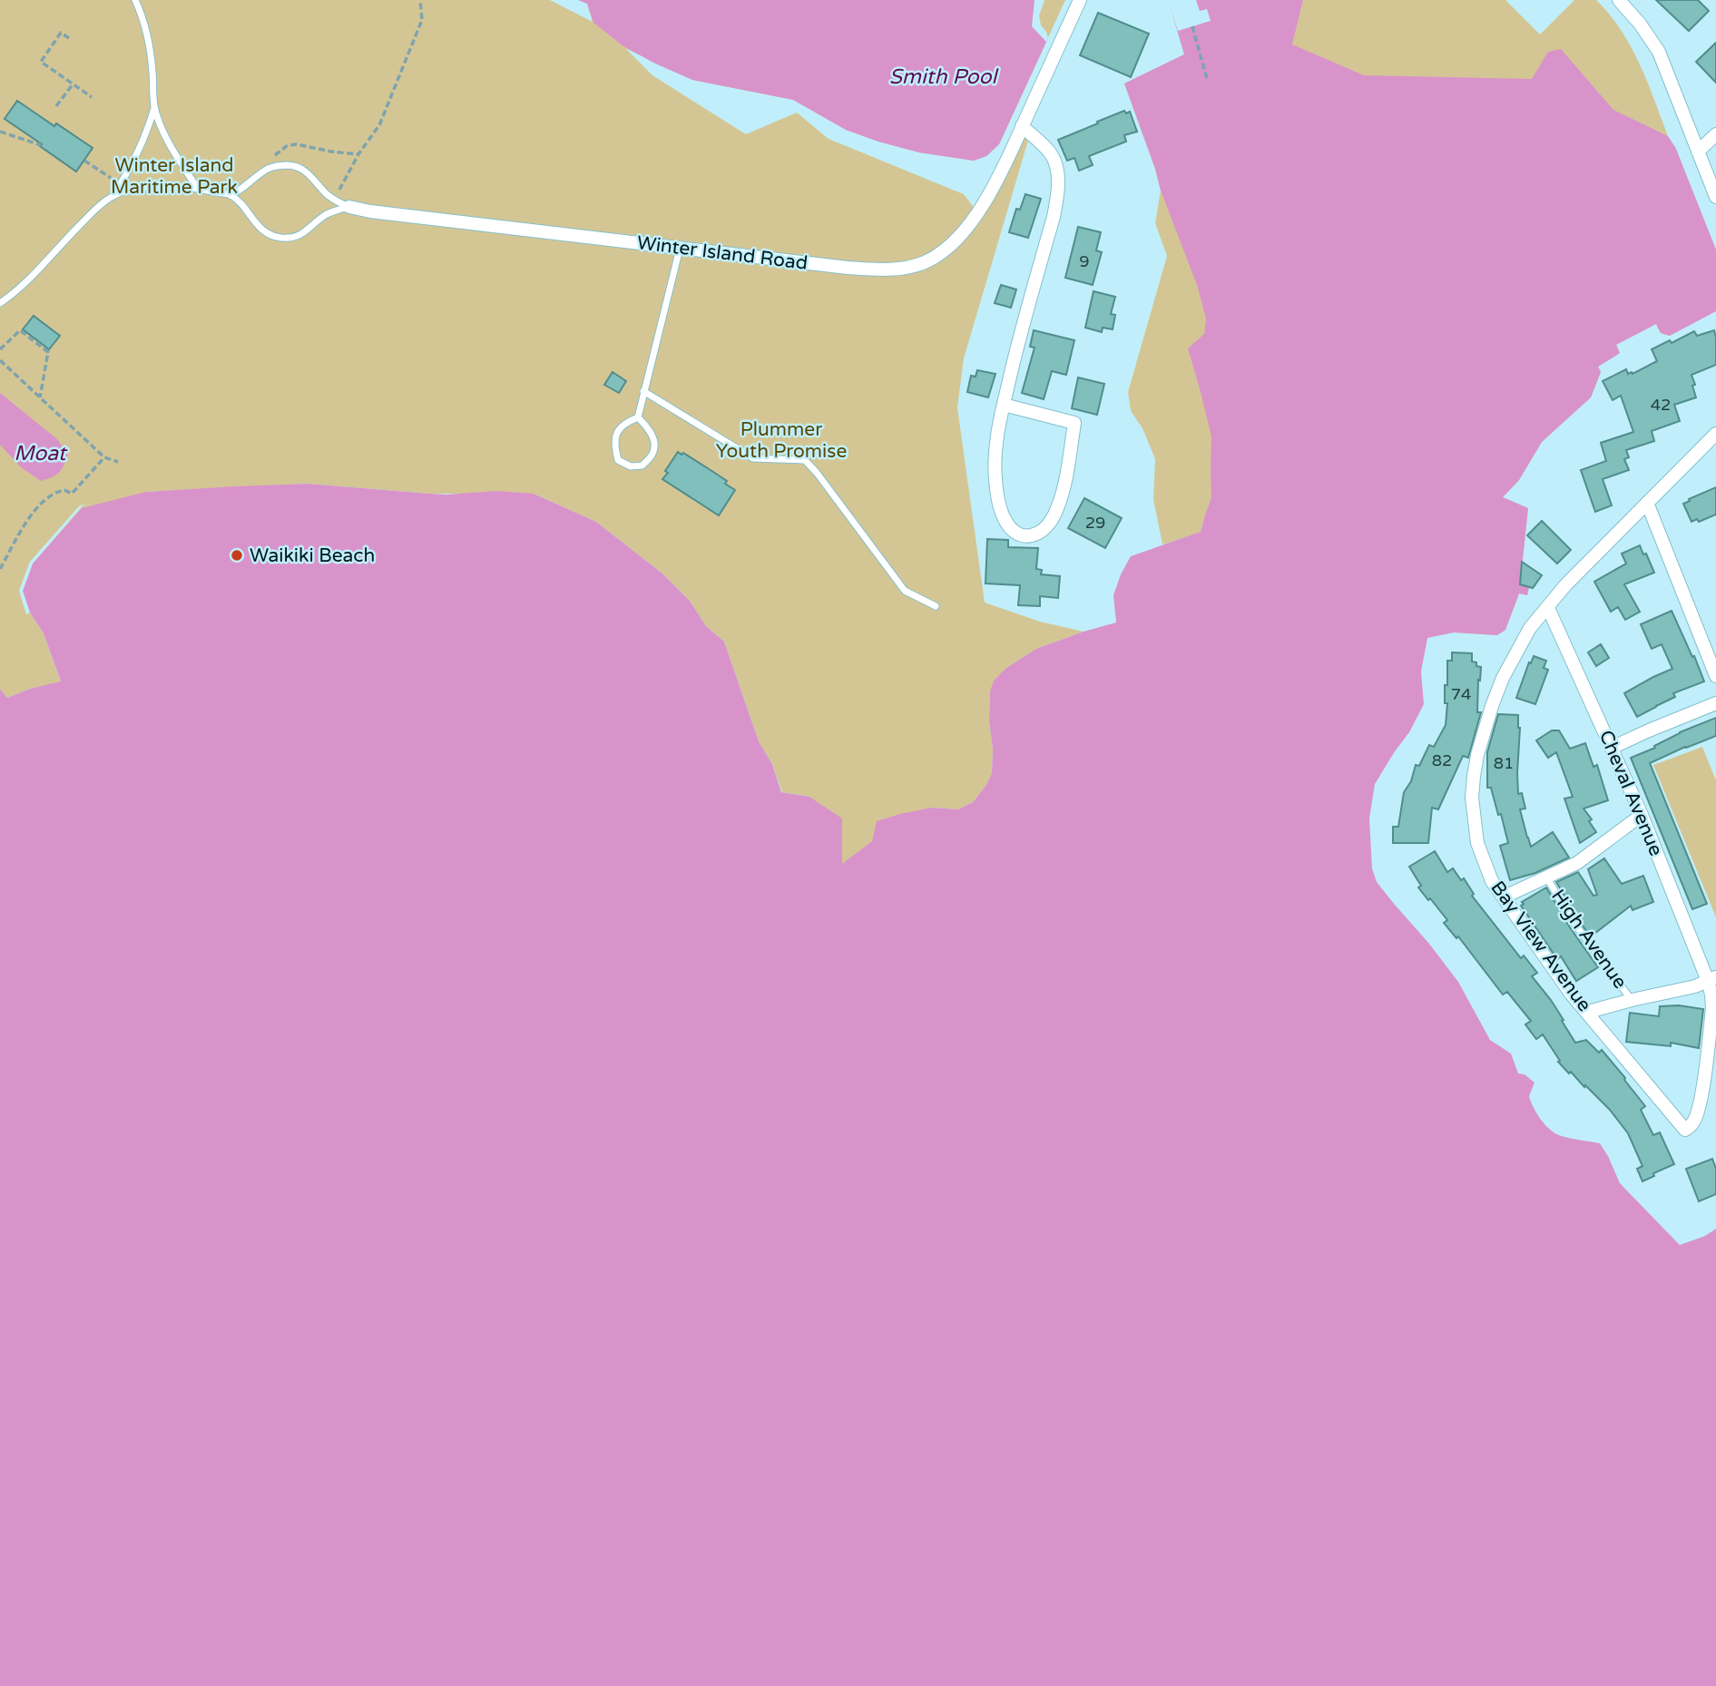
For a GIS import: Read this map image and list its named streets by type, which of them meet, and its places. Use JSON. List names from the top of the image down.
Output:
{
  "streets": {
    "street": ["Winter Island Road", "Cheval Avenue", "Bay View Avenue"],
    "lane": ["High Avenue"]
  },
  "crossings": [
    ["Cheval Avenue", "Bay View Avenue"]
  ],
  "water": ["Smith Pool", "Moat"],
  "parks": ["Winter Island Maritime Park", "Plummer Youth Promise"],
  "places": ["Waikiki Beach"],
  "house_numbers": [
    "9",
    "42",
    "29",
    "74",
    "82",
    "81"
  ]
}
